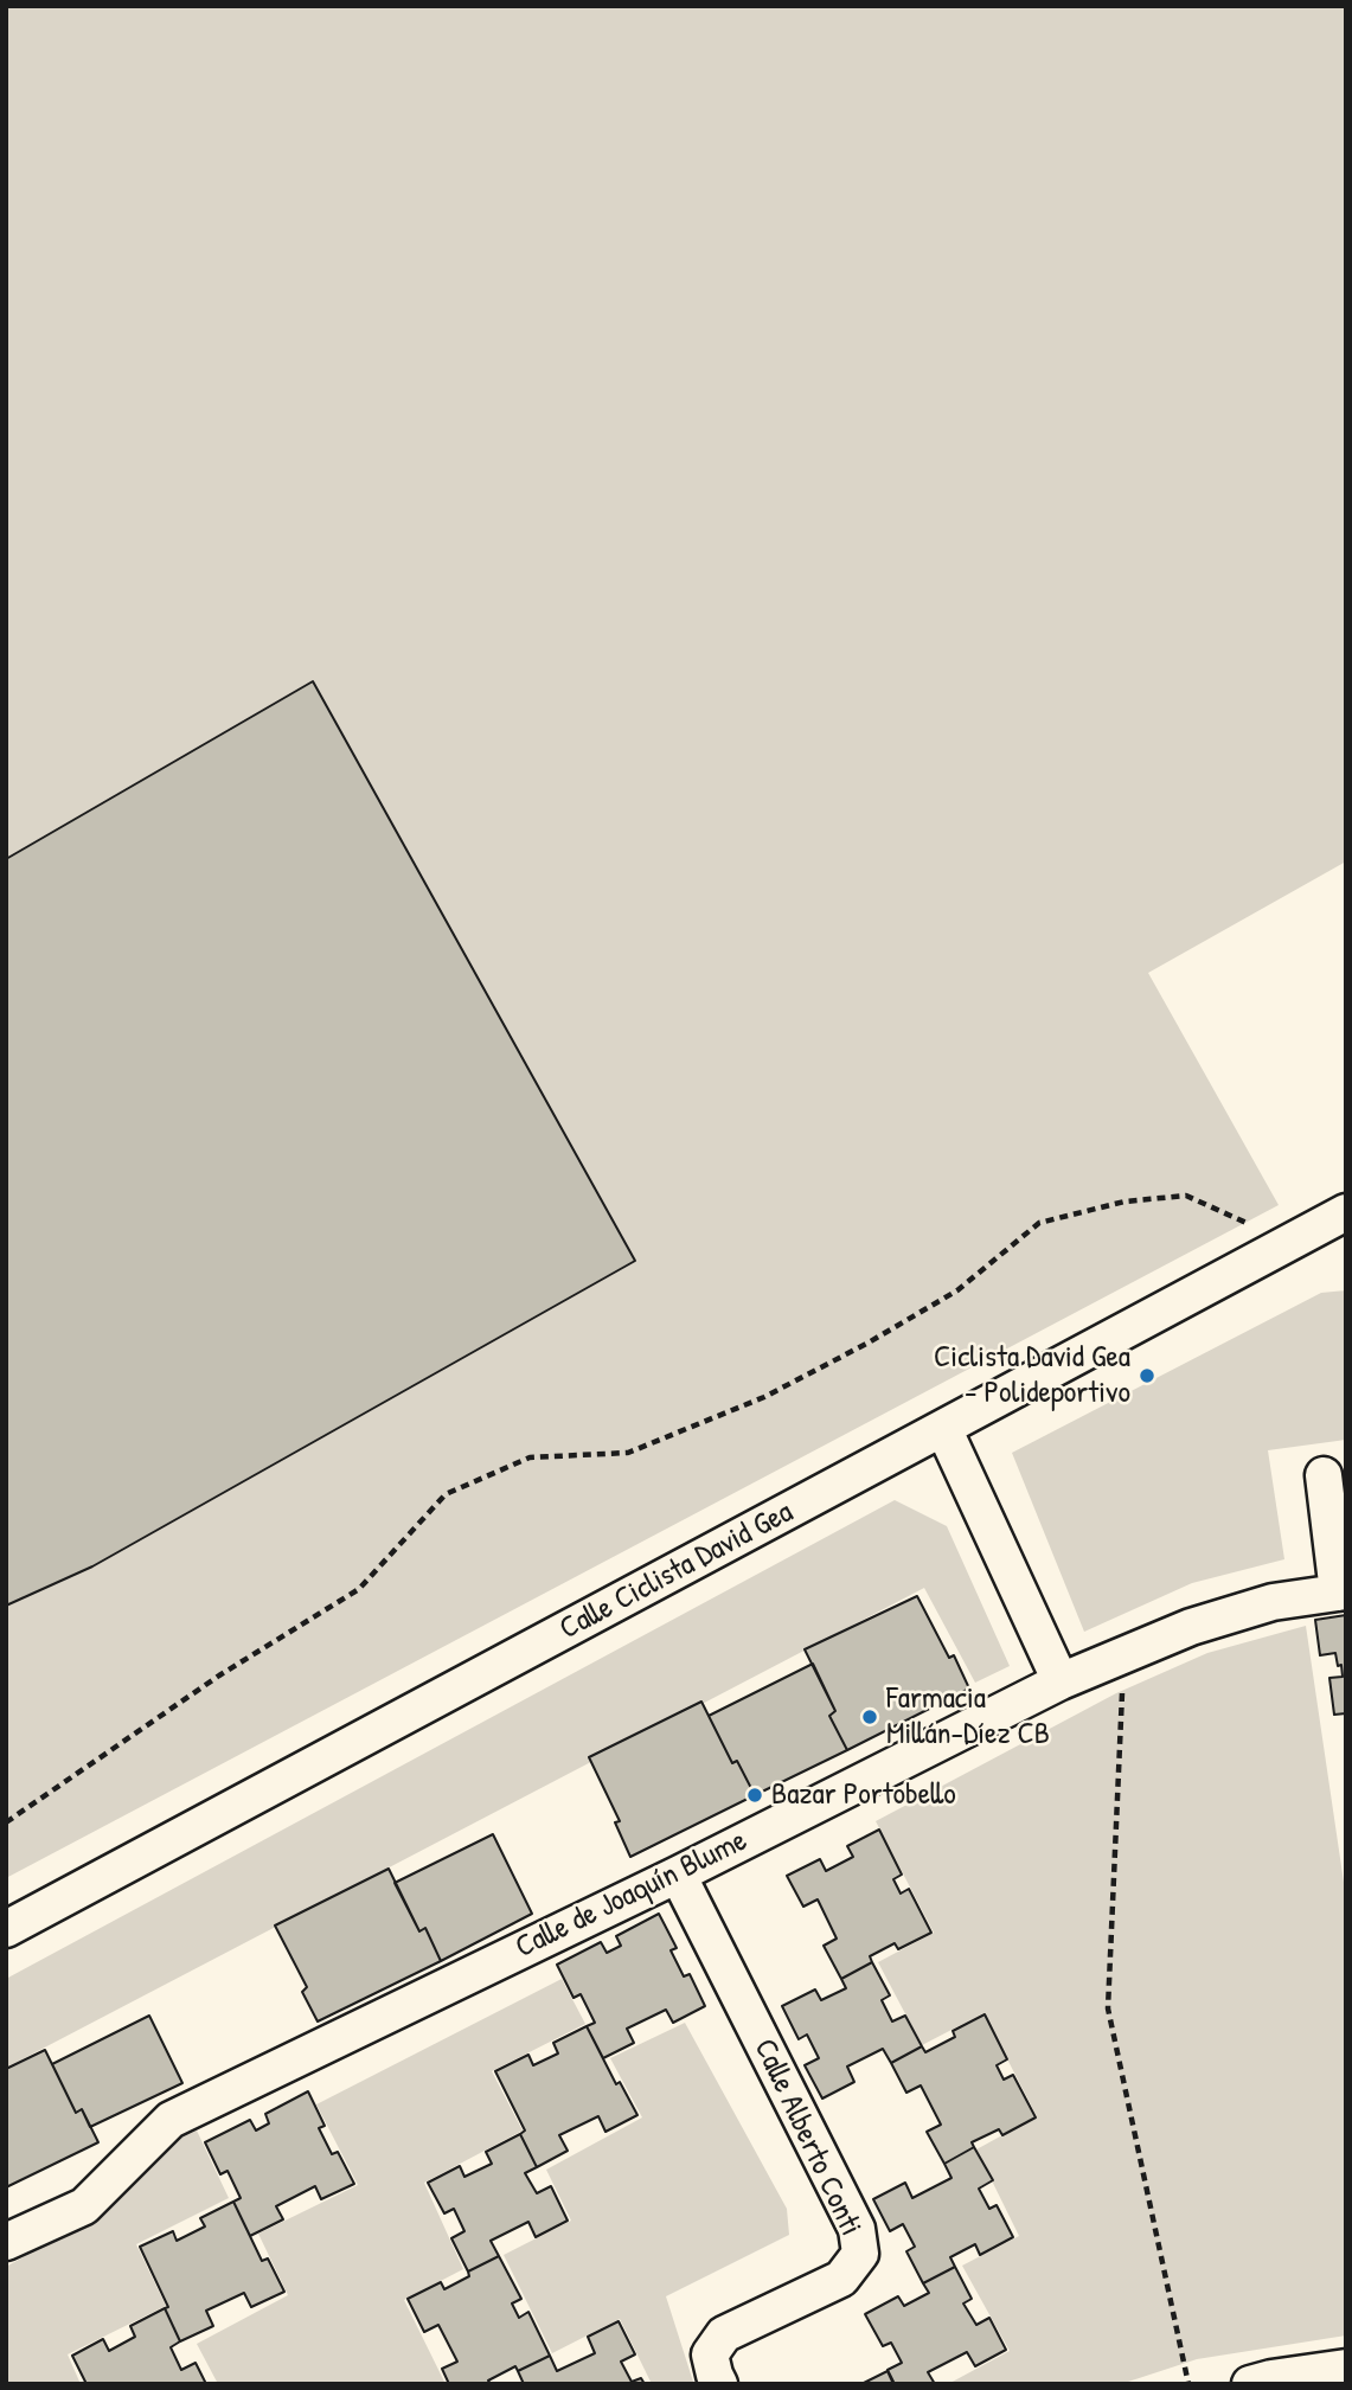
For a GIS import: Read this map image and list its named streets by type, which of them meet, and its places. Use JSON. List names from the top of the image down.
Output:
{
  "streets": {
    "street": ["Calle Ciclista David Gea", "Calle de Joaquín Blume", "Calle Alberto Conti"]
  },
  "crossings": [
    ["Calle de Joaquín Blume", "Calle Alberto Conti"]
  ],
  "places": ["Ciclista David Gea - Polideportivo", "Farmacia Millán-Díez CB", "Bazar Portobello"]
}
